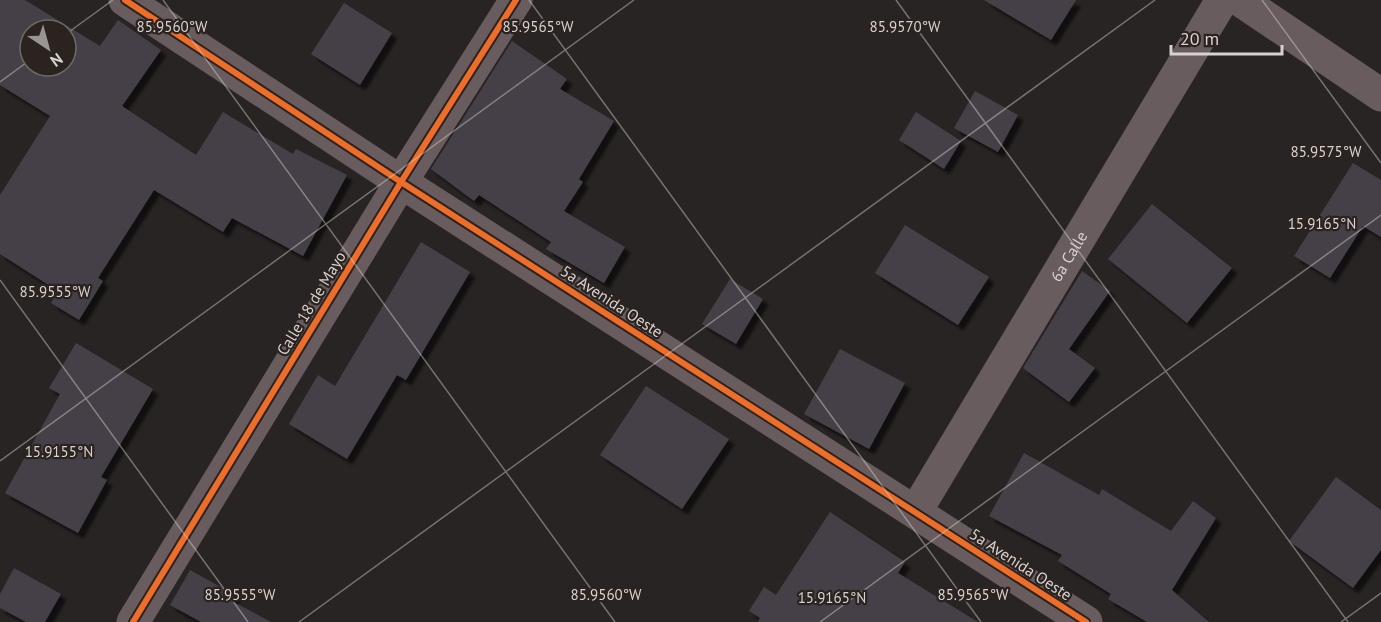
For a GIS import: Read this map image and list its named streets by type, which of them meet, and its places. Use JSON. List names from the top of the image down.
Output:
{
  "streets": {
    "street": ["6a Calle", "5a Avenida Oeste", "Calle 18 de Mayo"]
  },
  "crossings": [
    ["6a Calle", "5a Avenida Oeste"],
    ["5a Avenida Oeste", "Calle 18 de Mayo"]
  ],
  "scale_bar": "20 m",
  "north": "bottom right",
  "coordinates": [
    "85.9560°W",
    "85.9565°W",
    "85.9570°W",
    "85.9575°W",
    "15.9165°N",
    "85.9555°W",
    "15.9155°N"
  ]
}
